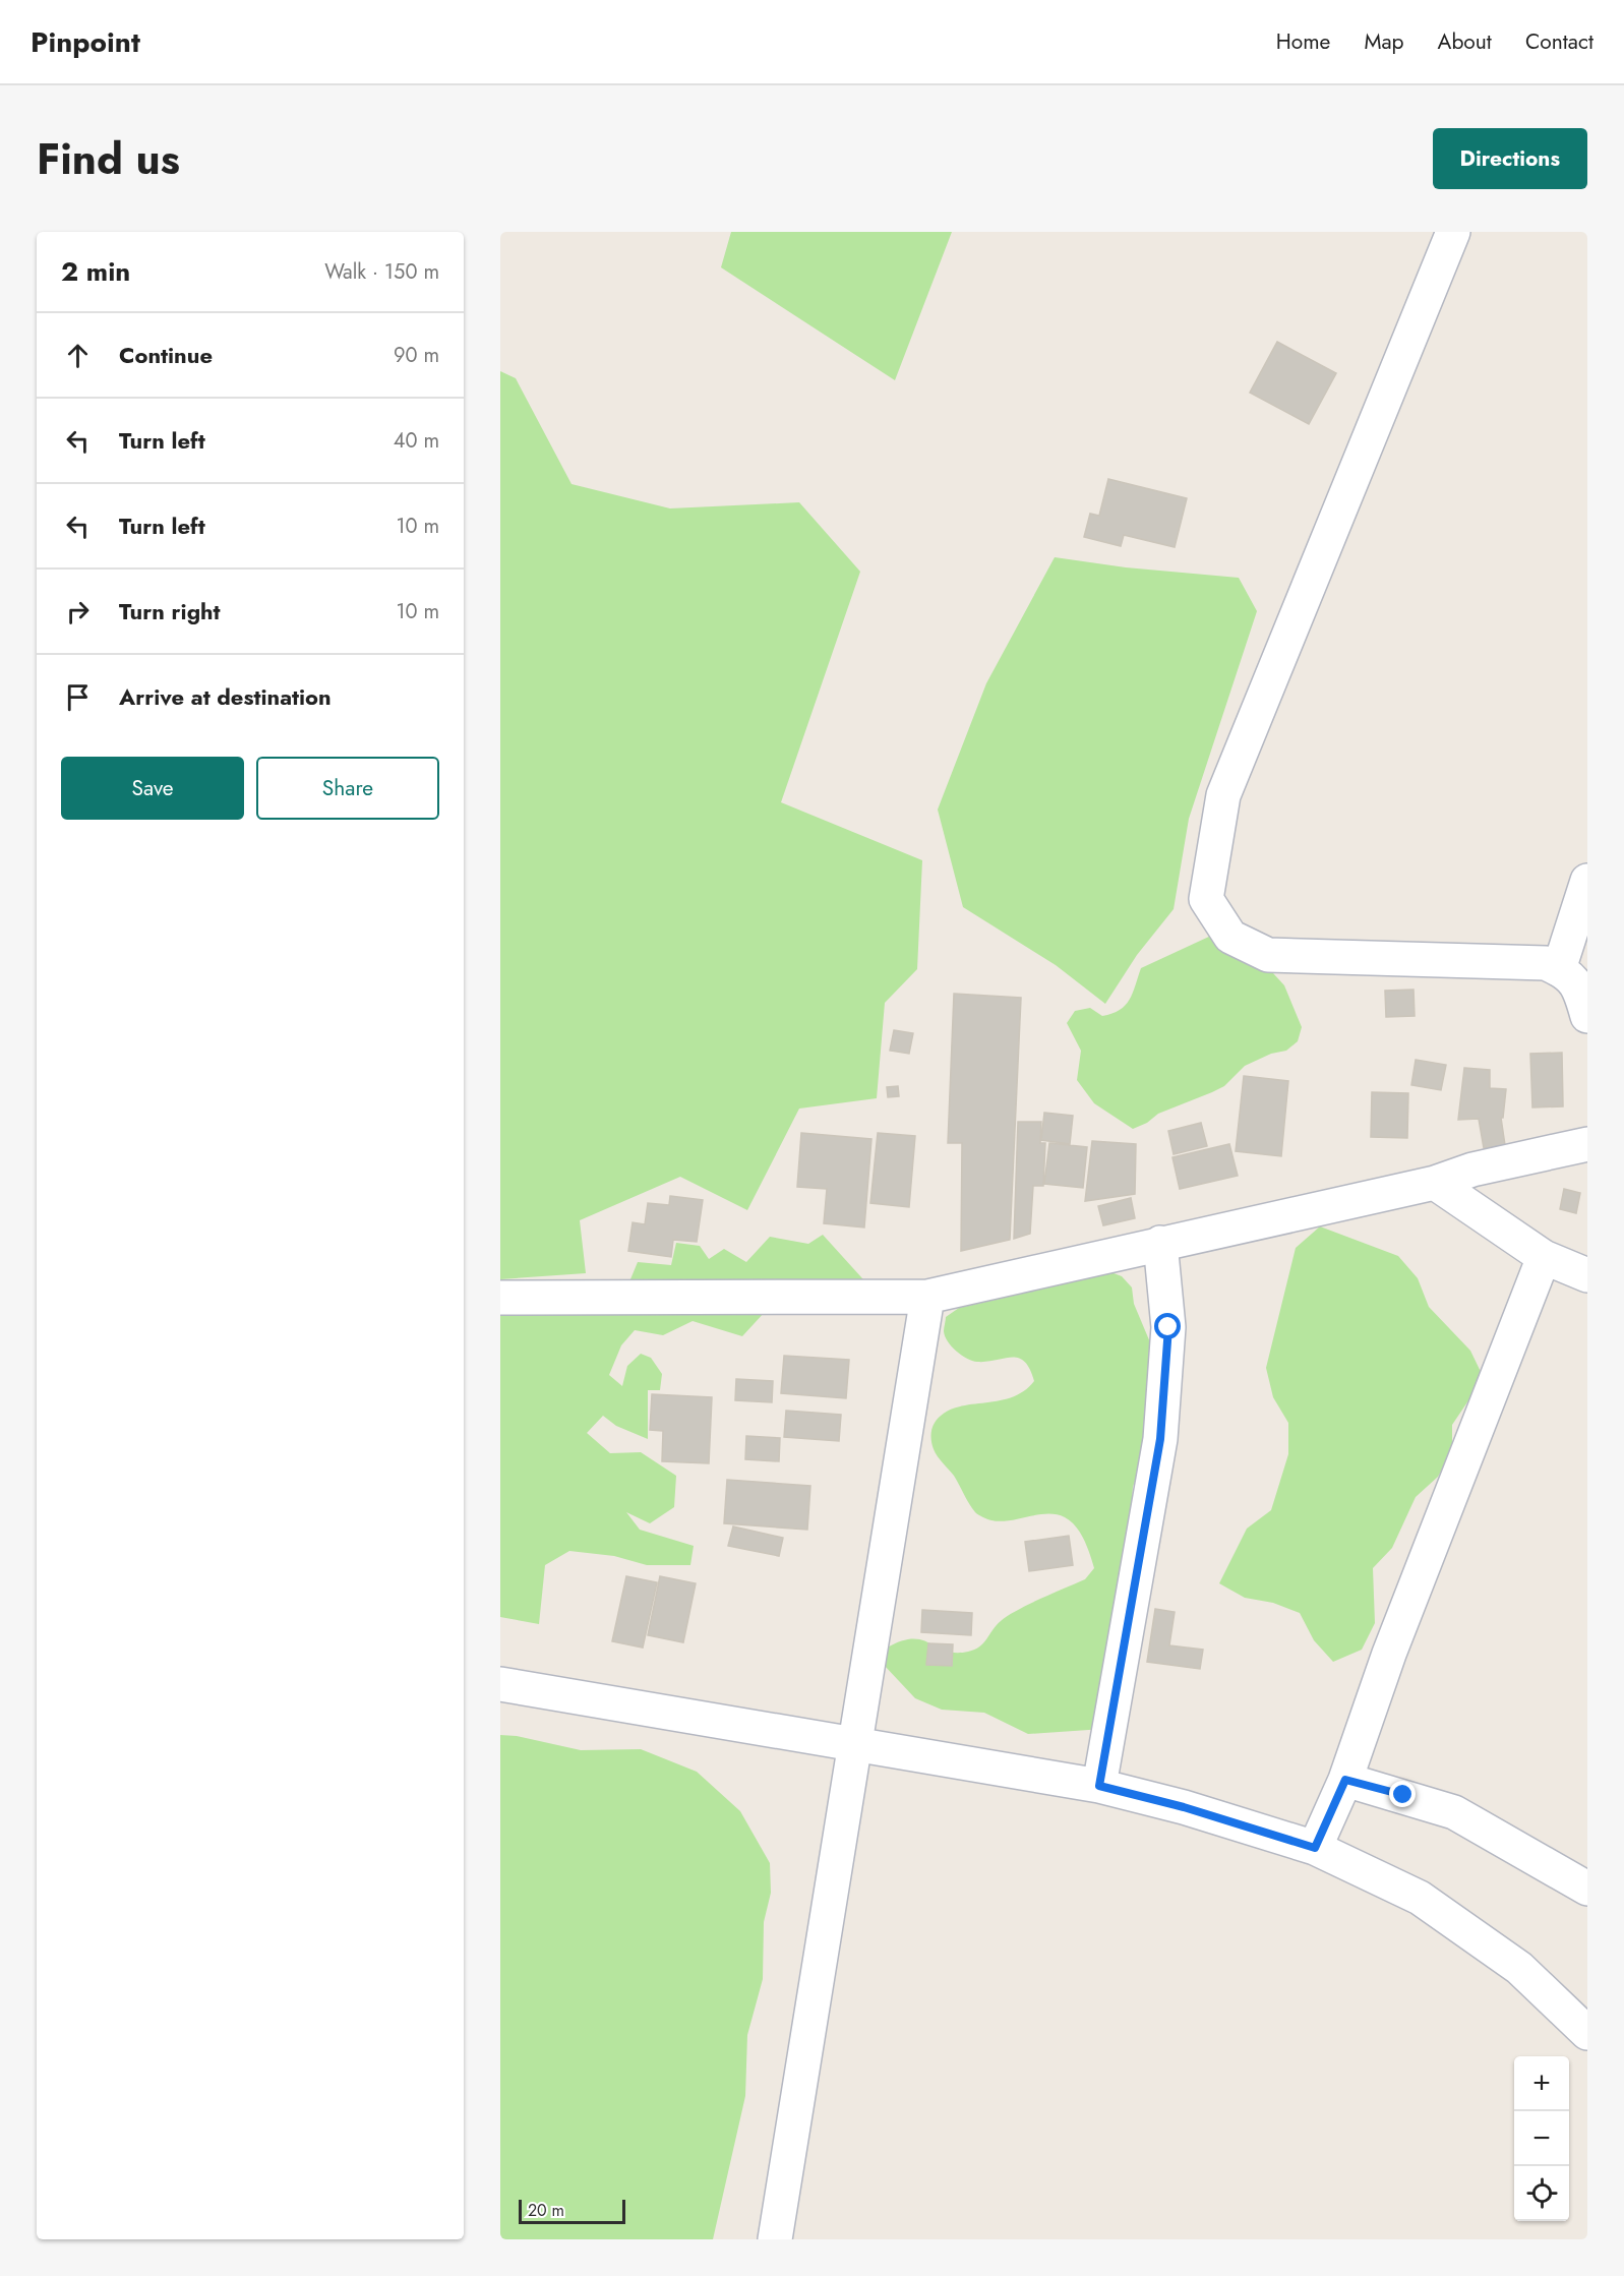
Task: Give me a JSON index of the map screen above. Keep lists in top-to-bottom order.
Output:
{
  "scale_bar": "20 m",
  "page": {
    "header": "Pinpoint",
    "nav": [
      "Home",
      "Map",
      "About",
      "Contact"
    ],
    "title": "Find us",
    "buttons": [
      "Directions",
      ["Save", "Share"]
    ],
    "heading": ["2 min", "Walk · 150 m"],
    "list": [
      ["Continue", "90 m"],
      ["Turn left", "40 m"],
      ["Turn left", "10 m"],
      ["Turn right", "10 m"],
      "Arrive at destination"
    ],
    "map_buttons": ["+", "−"],
    "scale": "20 m"
  }
}
